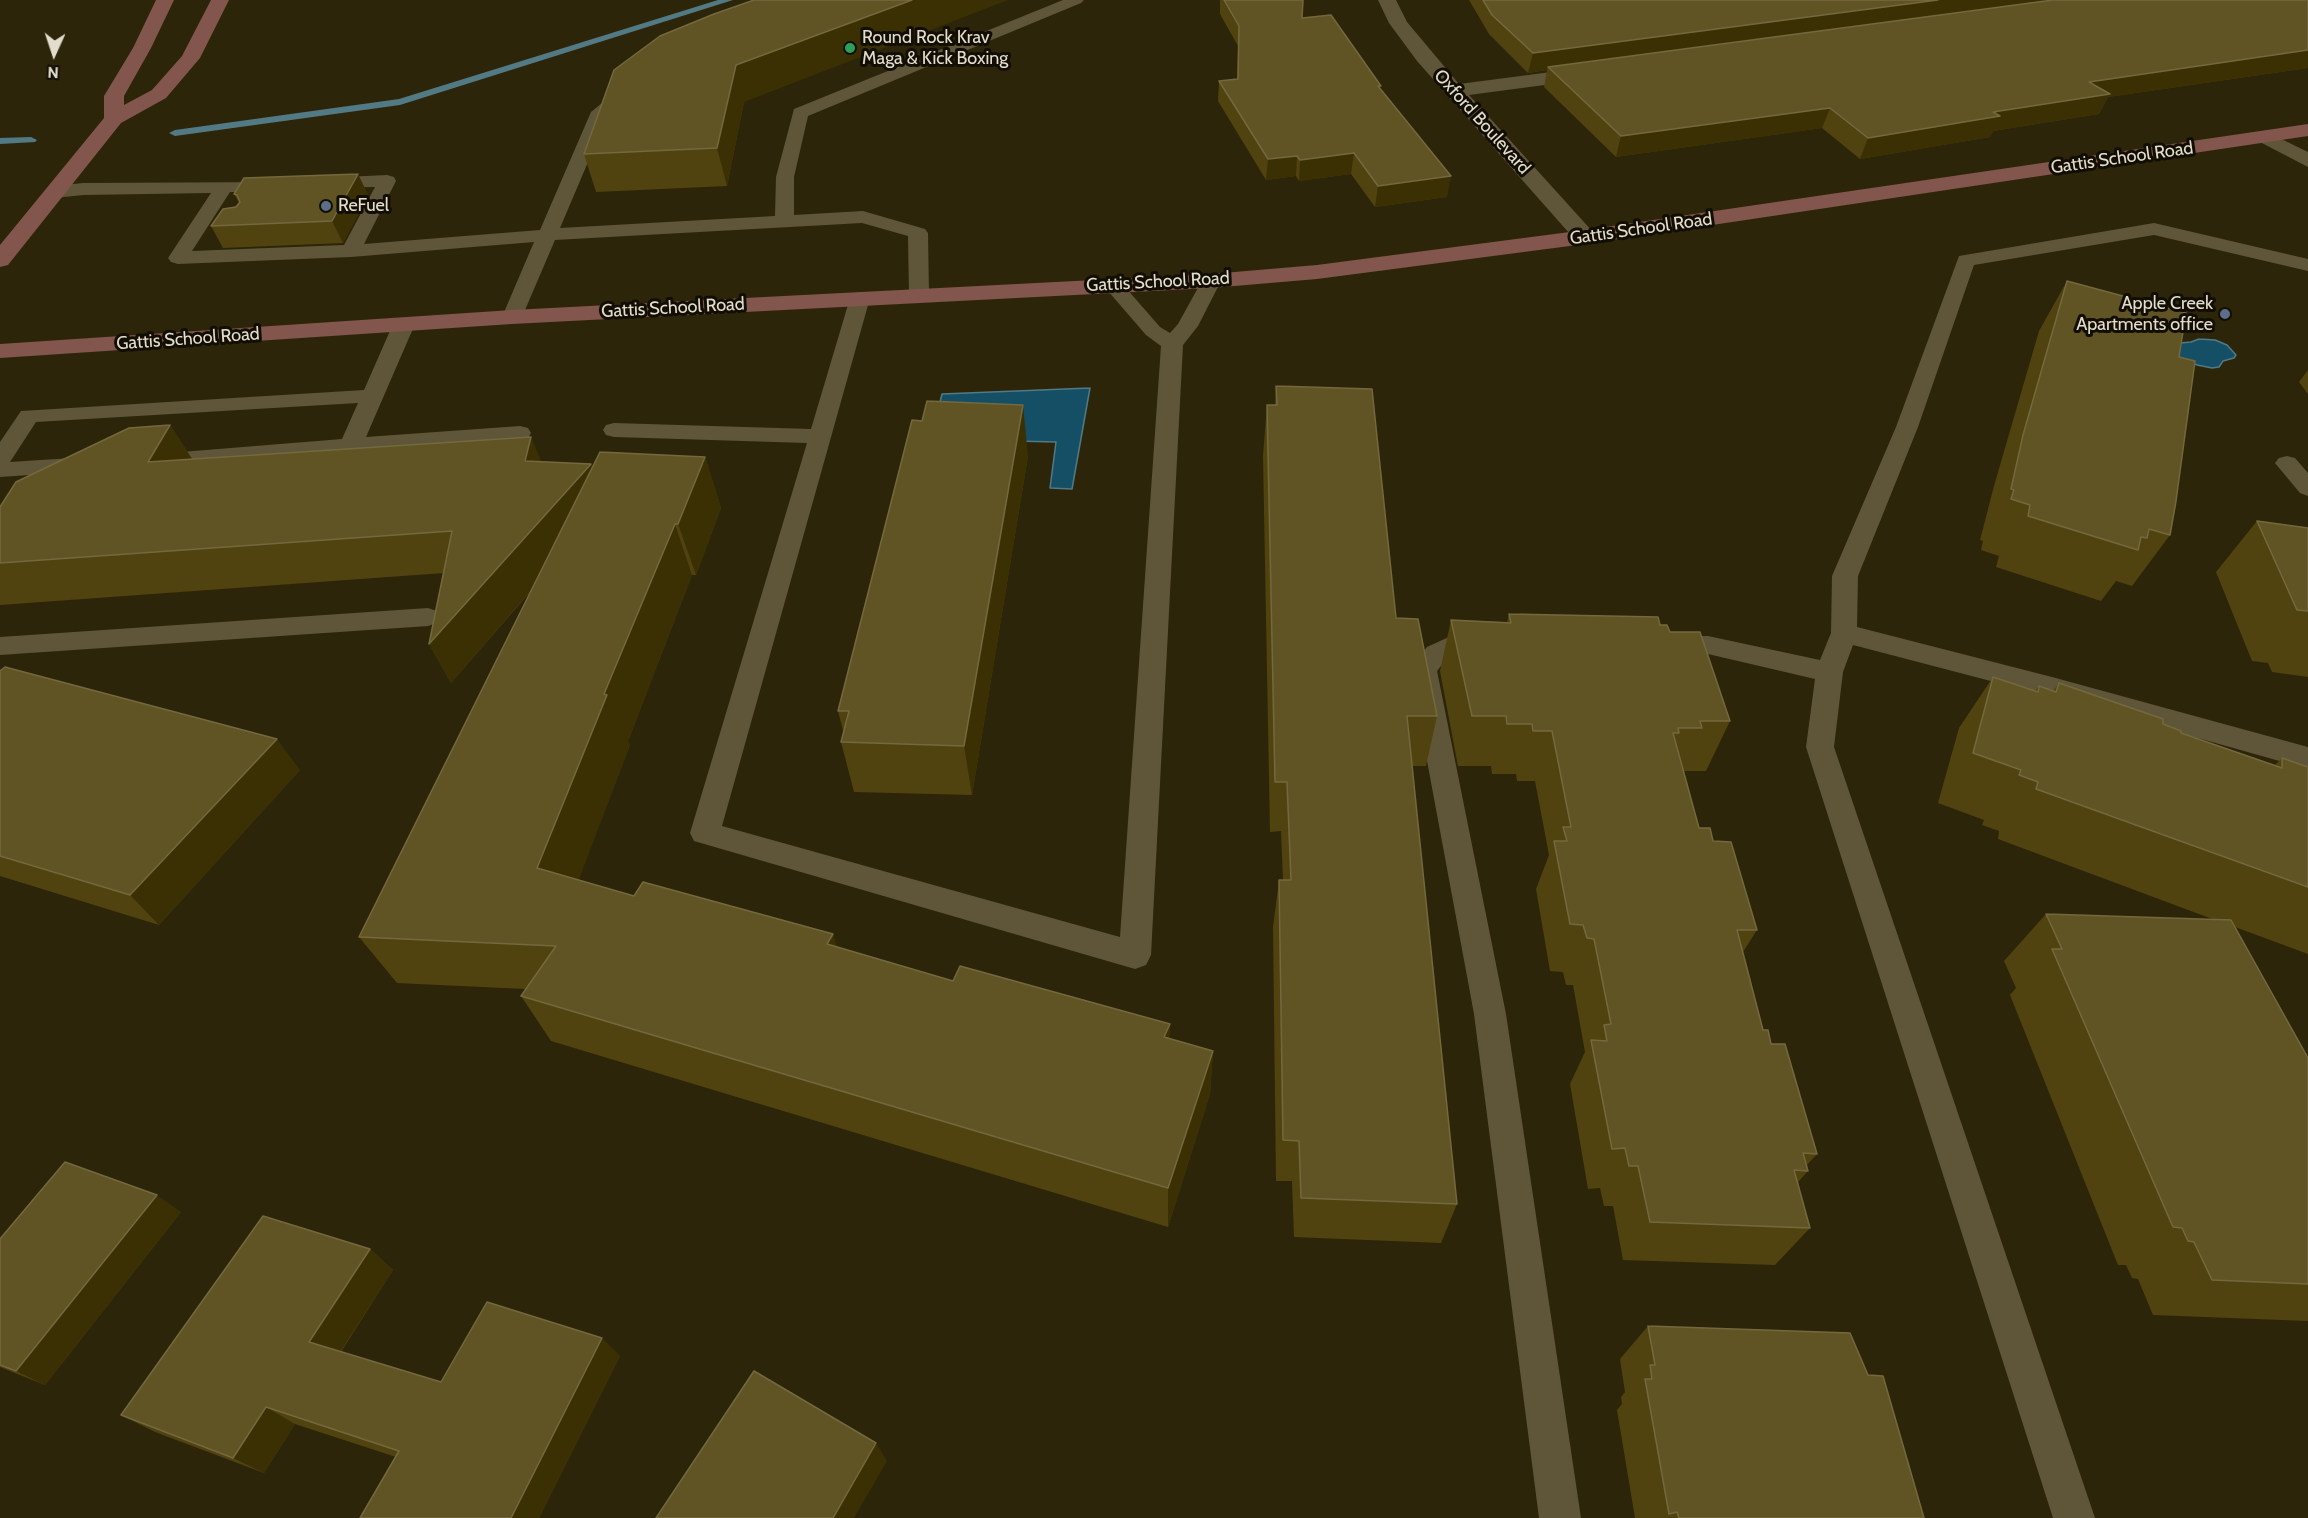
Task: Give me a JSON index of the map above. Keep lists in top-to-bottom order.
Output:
{
  "streets": {
    "main road": ["Gattis School Road"],
    "street": ["Oxford Boulevard"]
  },
  "crossings": [
    ["Oxford Boulevard", "Gattis School Road"]
  ],
  "places": ["Round Rock Krav Maga & Kick Boxing", "ReFuel", "Apple Creek Apartments office"],
  "north": "bottom"
}
